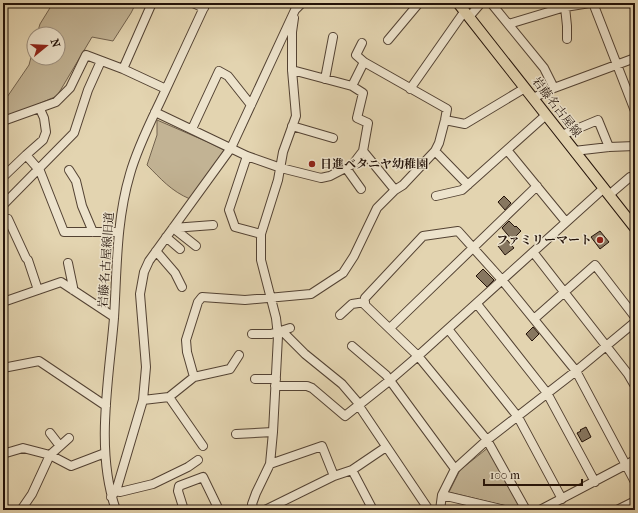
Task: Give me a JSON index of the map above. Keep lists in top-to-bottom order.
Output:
{
  "streets": {
    "main road": ["岩藤名古屋線"],
    "street": ["岩藤名古屋線旧道"]
  },
  "places": ["日進ベタニヤ幼稚園", "ファミリーマート"],
  "scale_bar": "100 m",
  "north": "right"
}
